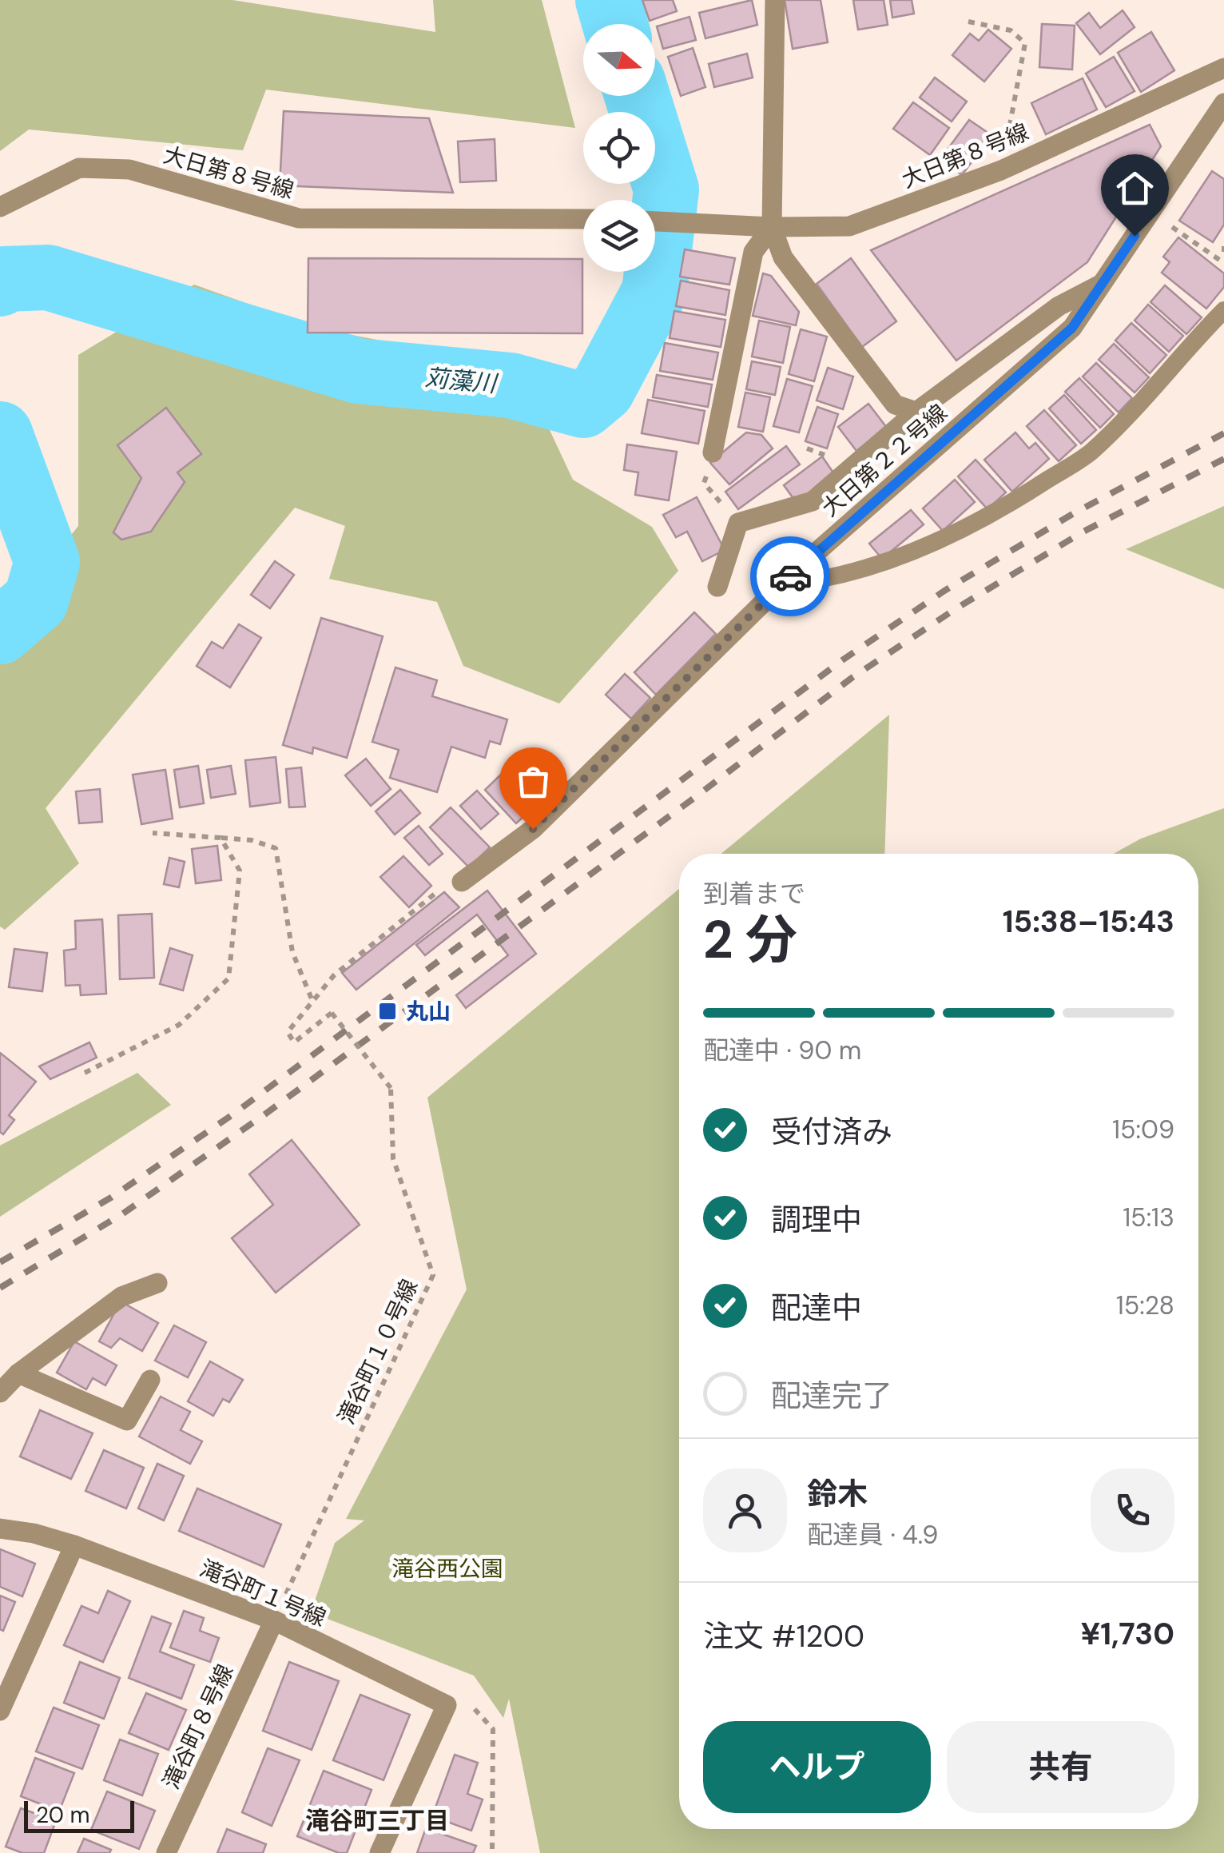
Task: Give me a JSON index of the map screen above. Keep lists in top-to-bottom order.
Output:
{
  "streets": {
    "street": [
      "大日第８号線",
      "大日第２２号線",
      "滝谷町１号線",
      "滝谷町８号線"
    ],
    "path": ["滝谷町１０号線"]
  },
  "crossings": [
    ["滝谷町１０号線", "滝谷町１号線"],
    ["滝谷町１０号線", "滝谷町８号線"],
    ["滝谷町１号線", "滝谷町８号線"]
  ],
  "districts": ["滝谷町三丁目"],
  "water": ["苅藻川"],
  "parks": ["滝谷西公園"],
  "places": {
    "transit": ["丸山"]
  },
  "scale_bar": "20 m",
  "north": "right",
  "page": {
    "heading": ["2 分", "到着まで", "15:38–15:43"],
    "panel": [
      "鈴木",
      "配達員 · 4.9",
      "注文 #1200",
      "¥1,730"
    ],
    "bar": "配達中 · 90 m",
    "list": [
      ["受付済み", "15:09"],
      ["調理中", "15:13"],
      ["配達中", "15:28"],
      "配達完了"
    ],
    "buttons": ["ヘルプ", "共有"],
    "scale": "20 m"
  }
}
